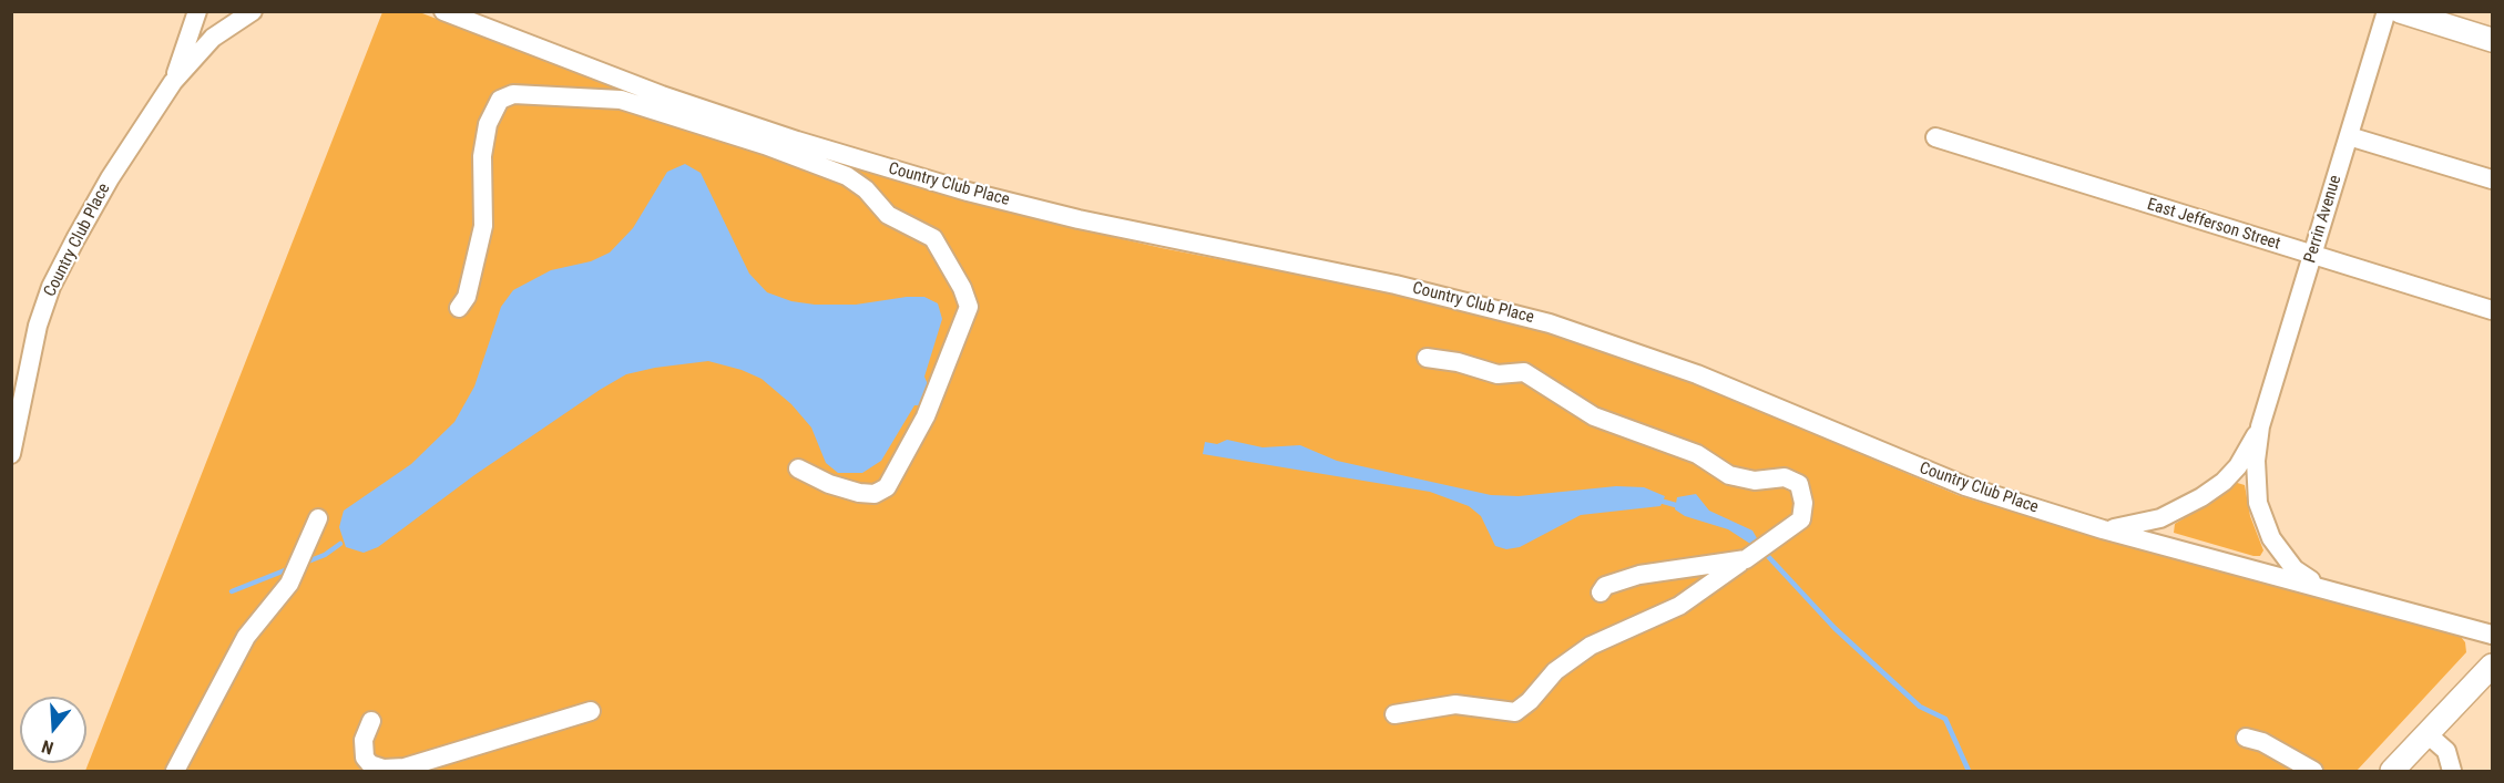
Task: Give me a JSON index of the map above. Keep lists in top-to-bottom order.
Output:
{
  "streets": {
    "street": ["Country Club Place", "Perrin Avenue", "East Jefferson Street"]
  },
  "crossings": [
    ["Country Club Place", "Perrin Avenue"],
    ["Perrin Avenue", "East Jefferson Street"]
  ],
  "north": "bottom"
}
